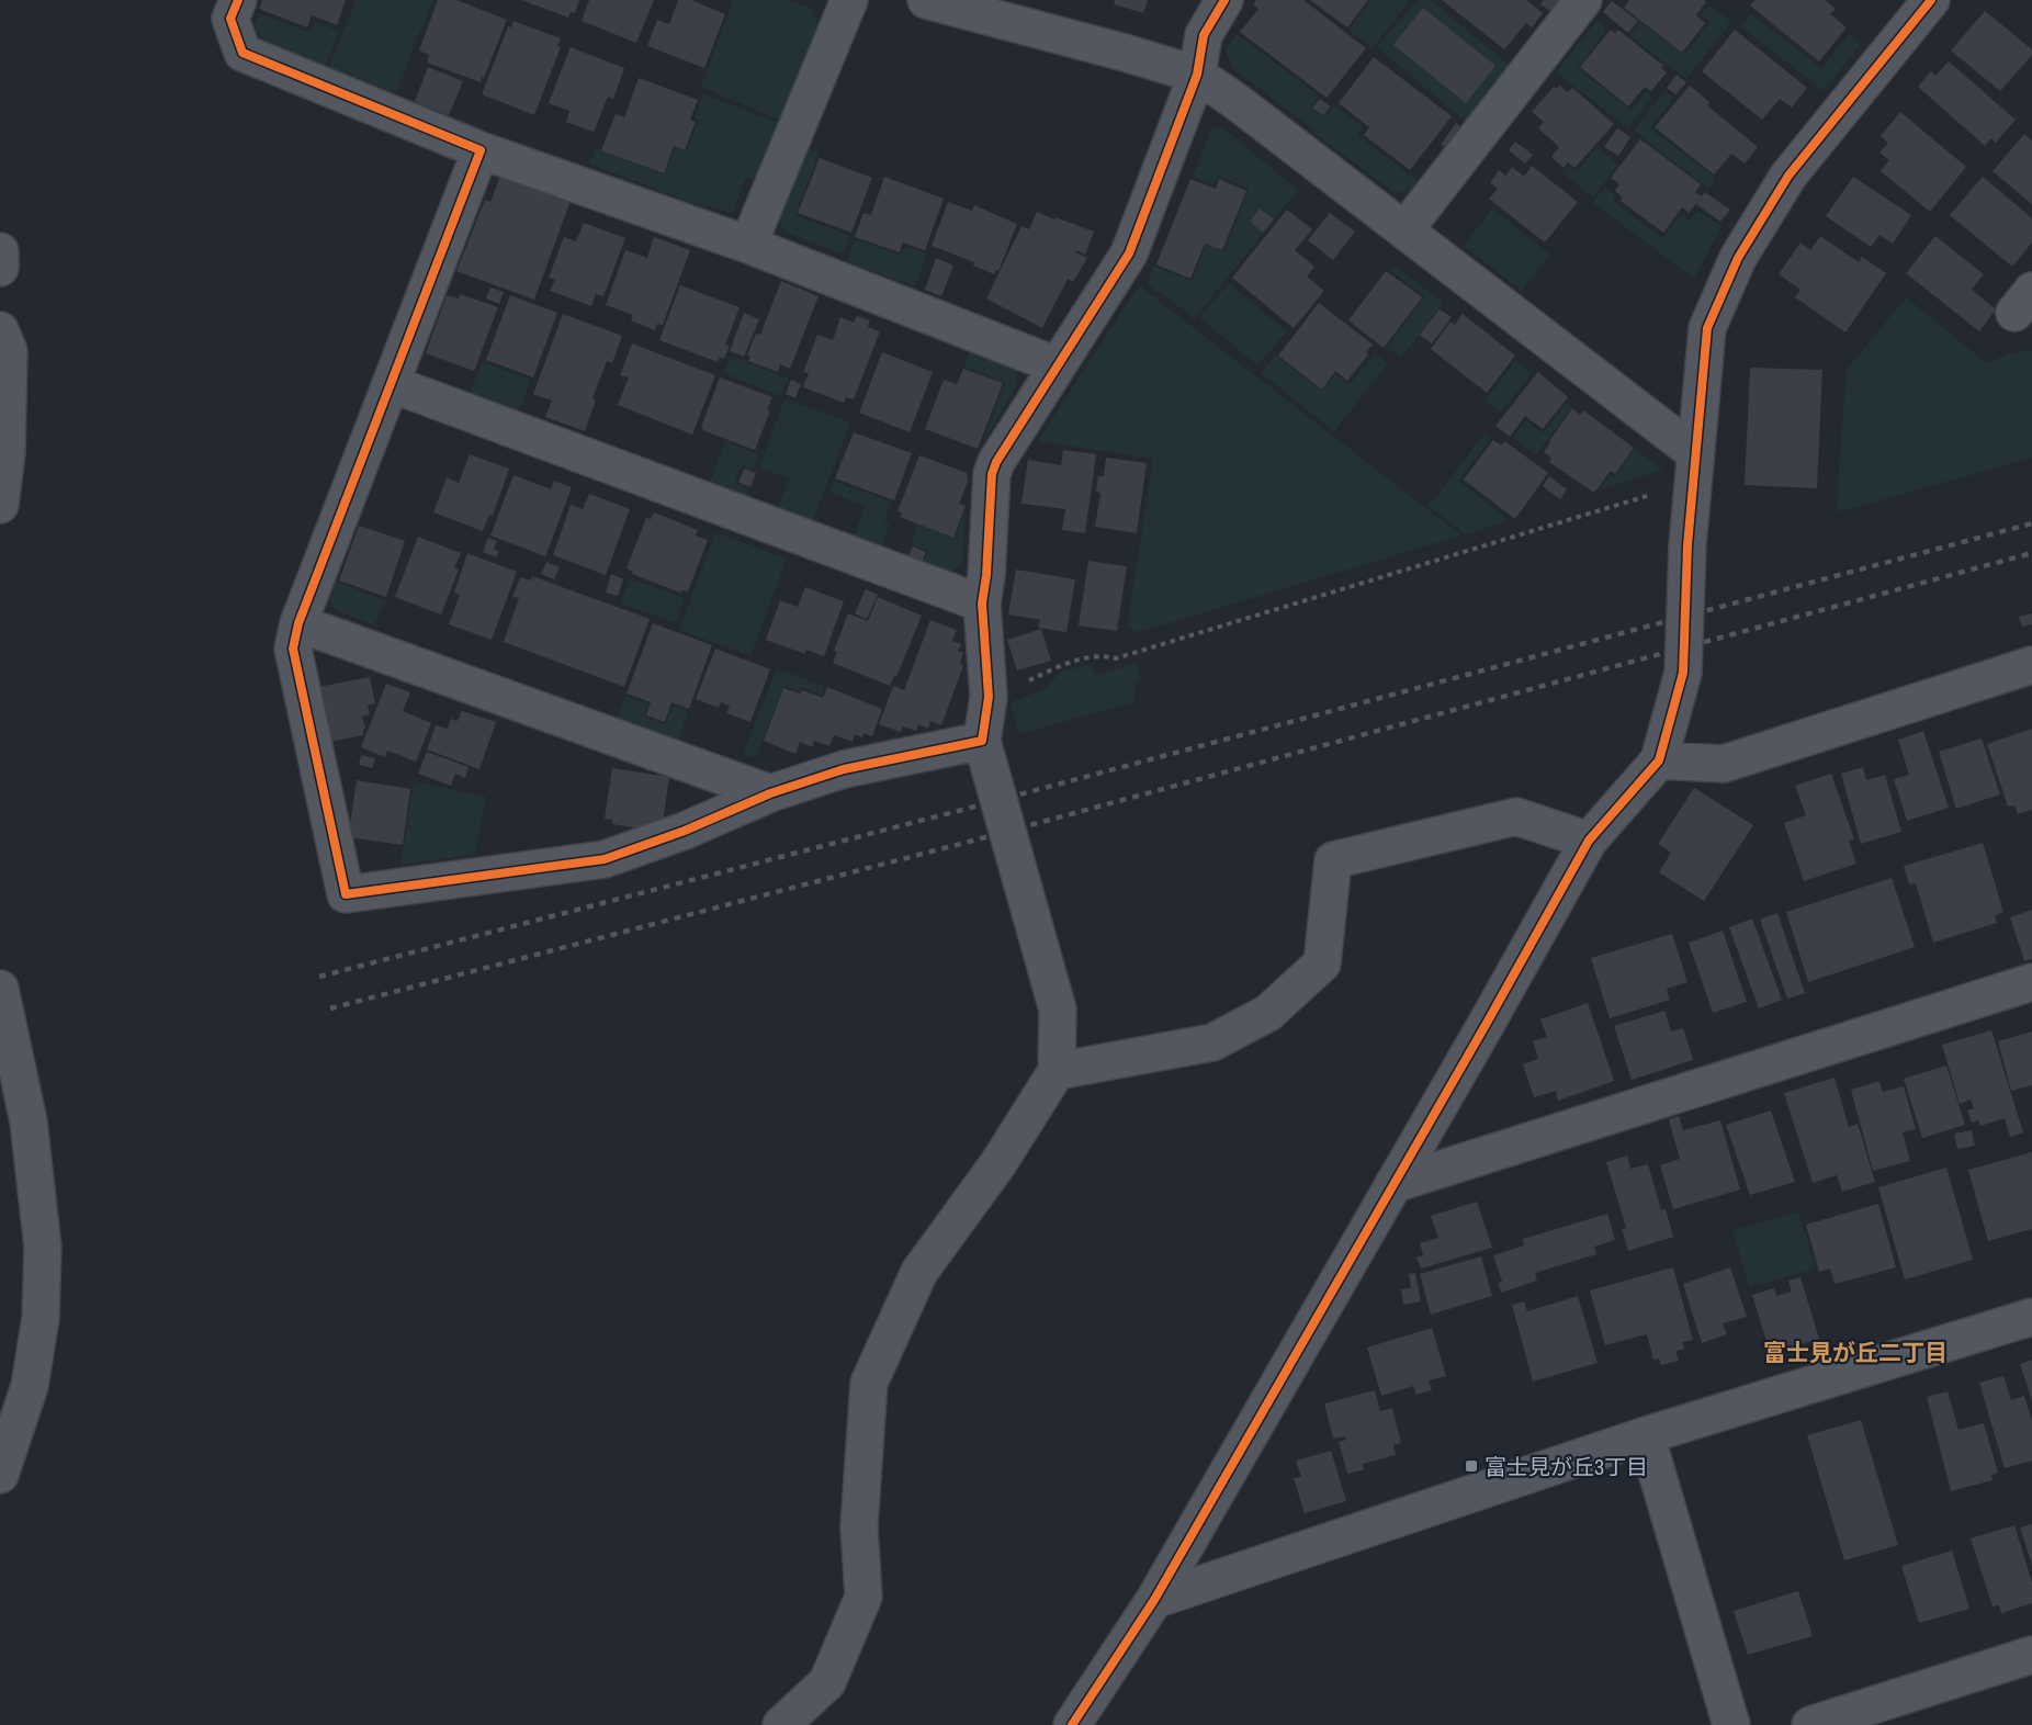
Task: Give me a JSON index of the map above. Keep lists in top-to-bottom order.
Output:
{
  "districts": ["富士見が丘二丁目"],
  "places": {
    "transit": ["富士見が丘3丁目"]
  }
}
